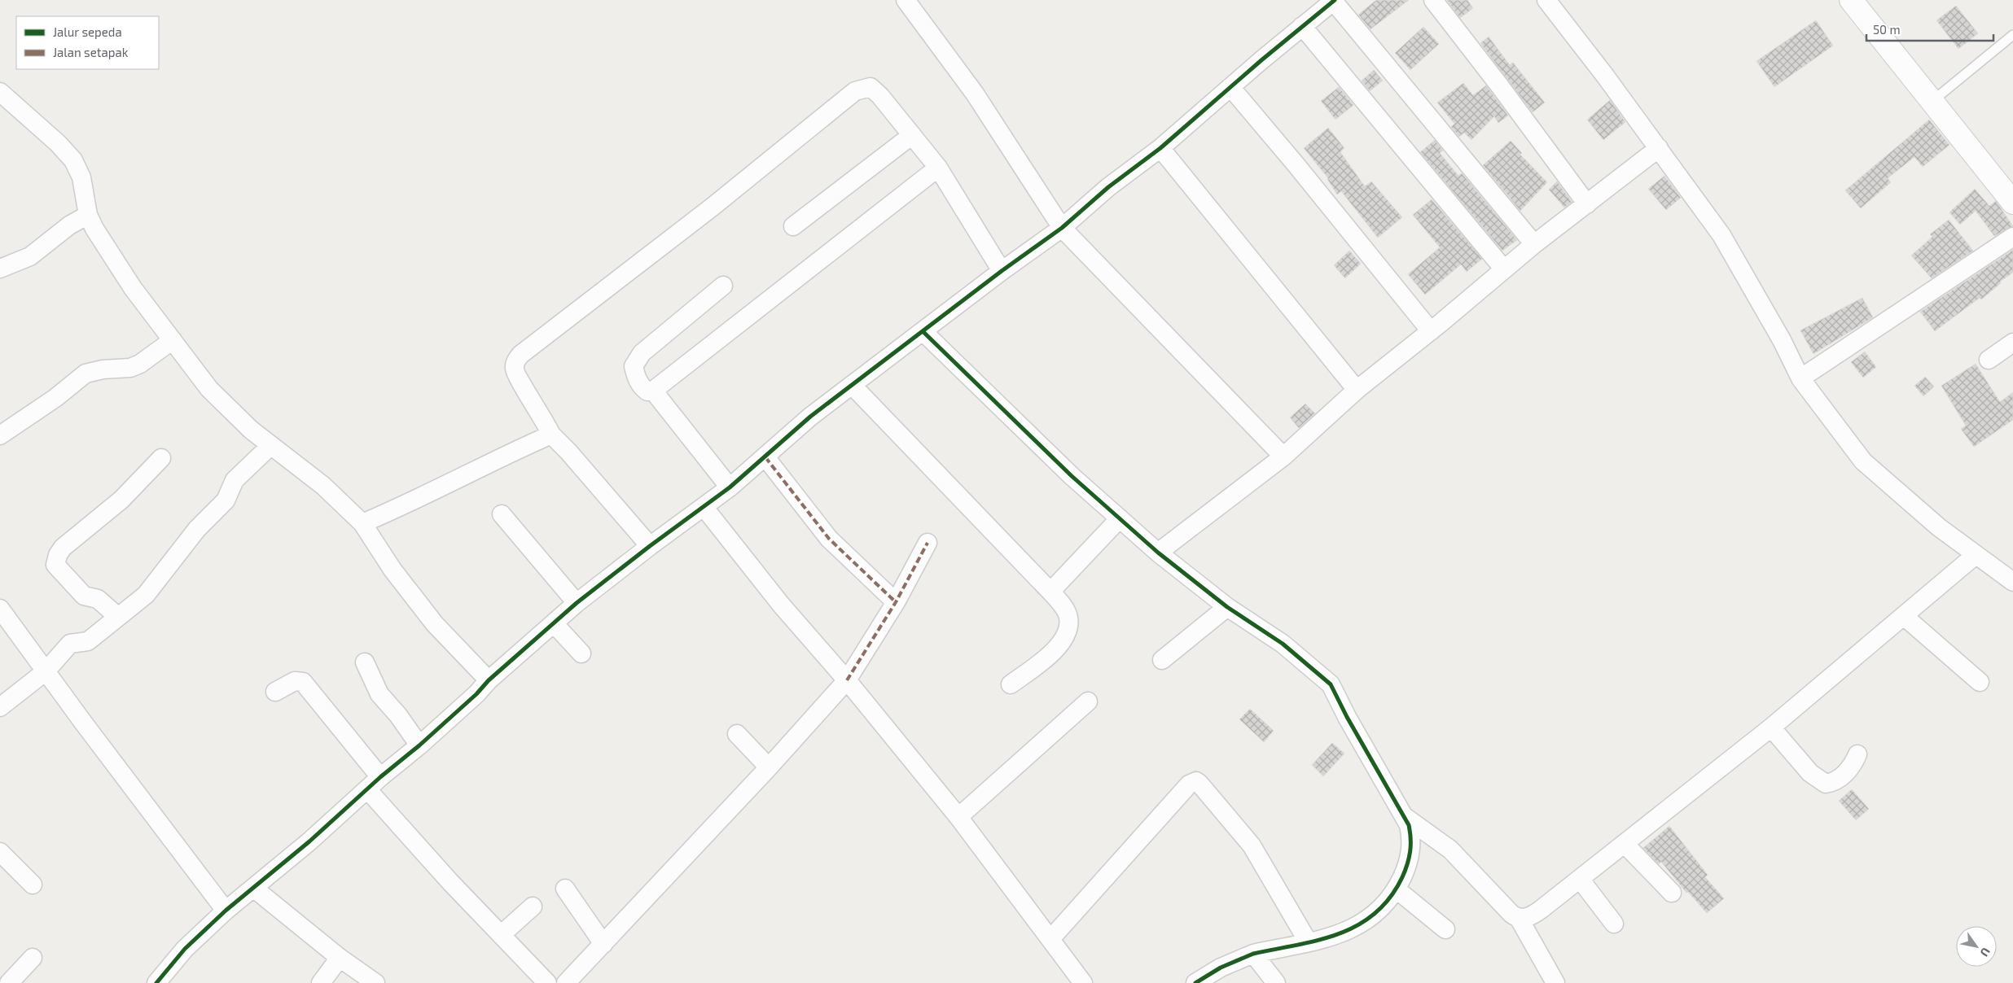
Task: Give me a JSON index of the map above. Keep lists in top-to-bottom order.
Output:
{
  "legend": ["Jalur sepeda", "Jalan setapak"],
  "scale_bar": "50 m",
  "north": "bottom right"
}
